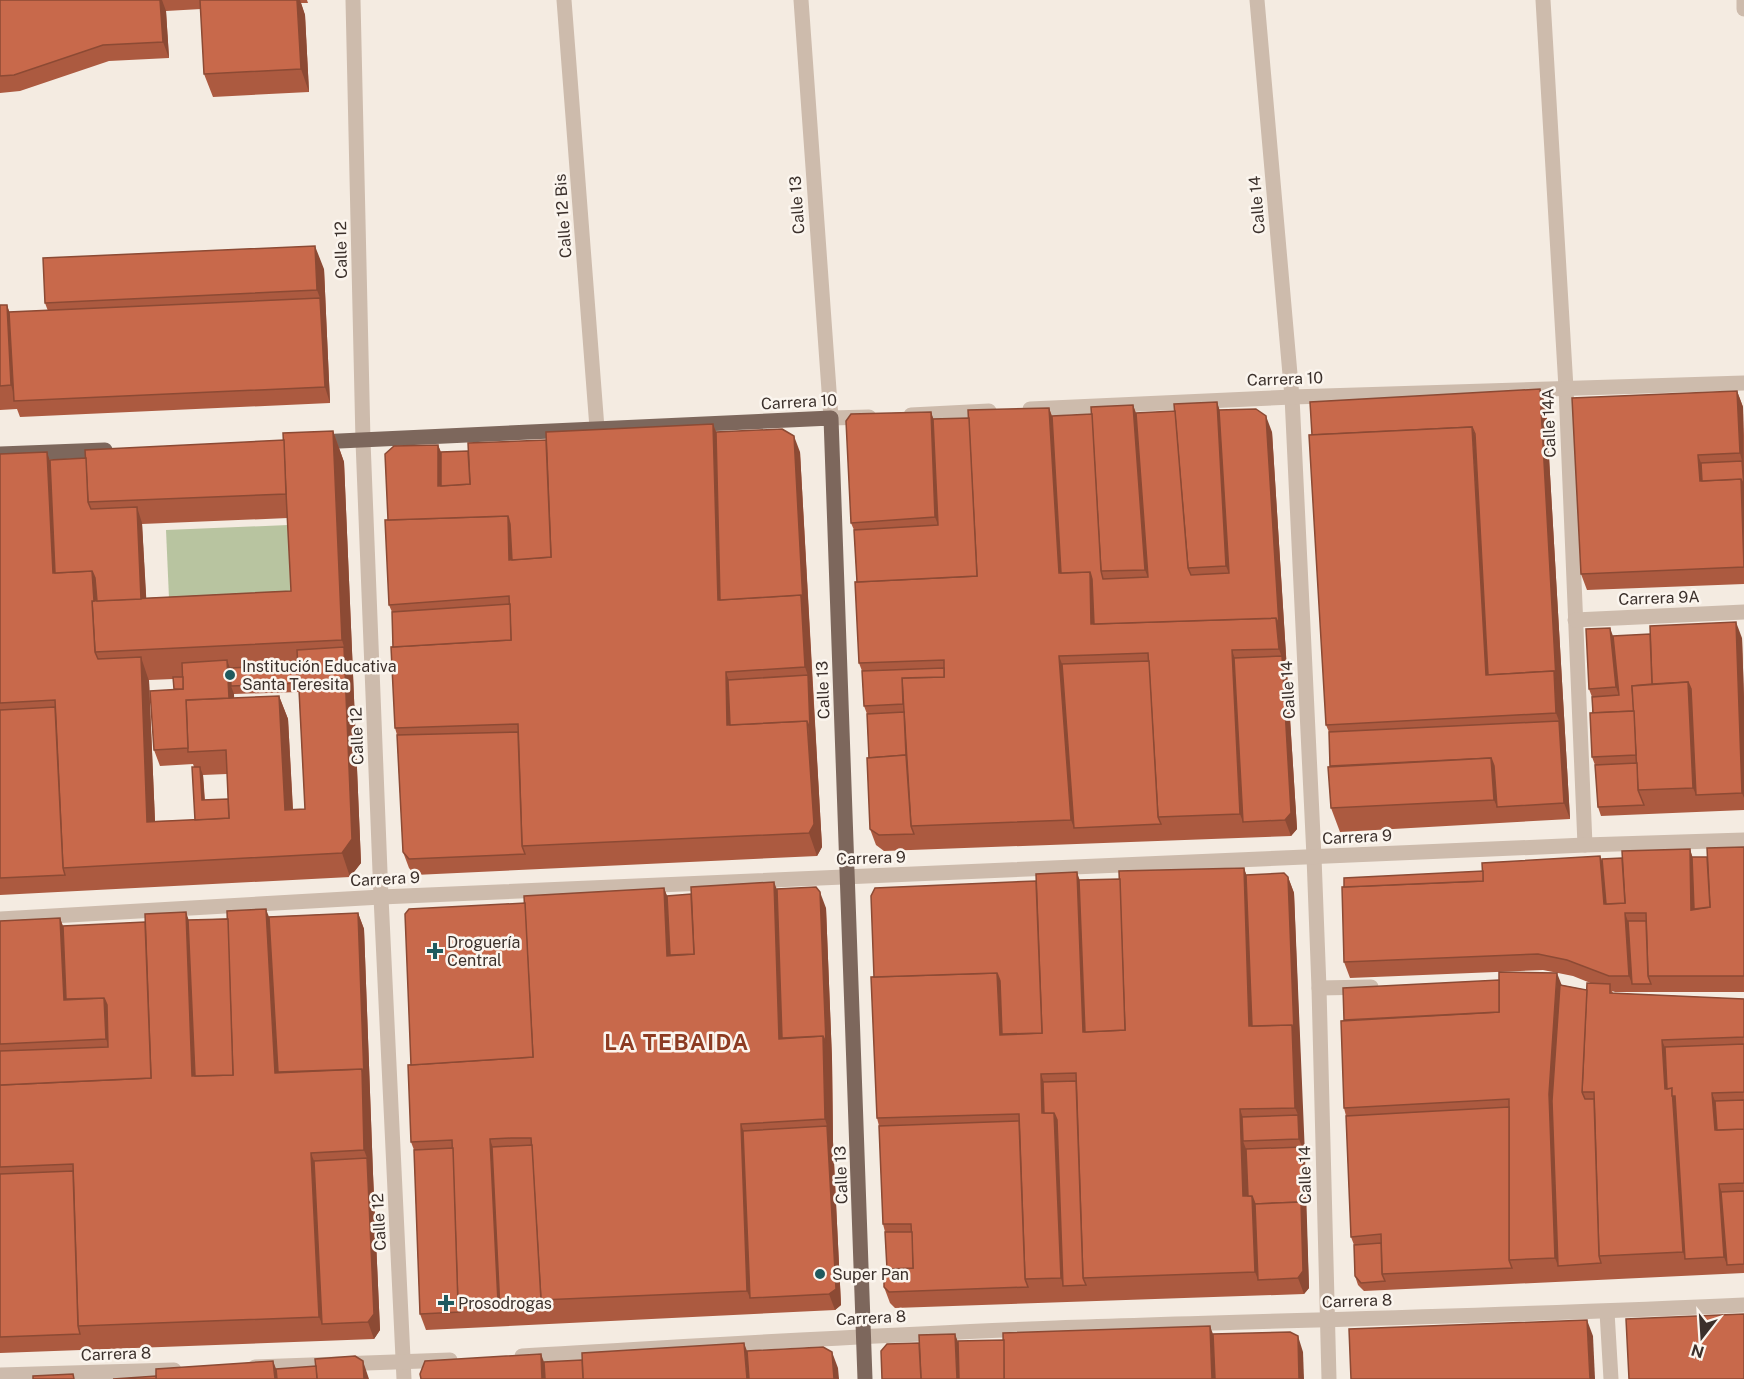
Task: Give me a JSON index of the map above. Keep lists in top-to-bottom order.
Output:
{
  "streets": {
    "main road": ["Calle 13", "Carrera 10"],
    "street": [
      "Calle 14",
      "Calle 12 Bis",
      "Calle 12",
      "Calle 14A",
      "Carrera 9A",
      "Carrera 9",
      "Carrera 8"
    ]
  },
  "crossings": [
    ["Calle 13", "Carrera 10"],
    ["Calle 13", "Carrera 9"],
    ["Calle 13", "Carrera 8"],
    ["Calle 14", "Carrera 10"],
    ["Calle 14", "Carrera 9"],
    ["Calle 14", "Carrera 8"],
    ["Calle 12 Bis", "Carrera 10"],
    ["Calle 12", "Carrera 10"],
    ["Calle 12", "Carrera 9"],
    ["Carrera 10", "Calle 14A"],
    ["Calle 14A", "Carrera 9A"],
    ["Calle 14A", "Carrera 9"]
  ],
  "districts": ["LA TEBAIDA"],
  "places": {
    "other": ["Institución Educativa Santa Teresita", "Super Pan"],
    "health": ["Droguería Central", "Prosodrogas"]
  },
  "north": "bottom"
}
